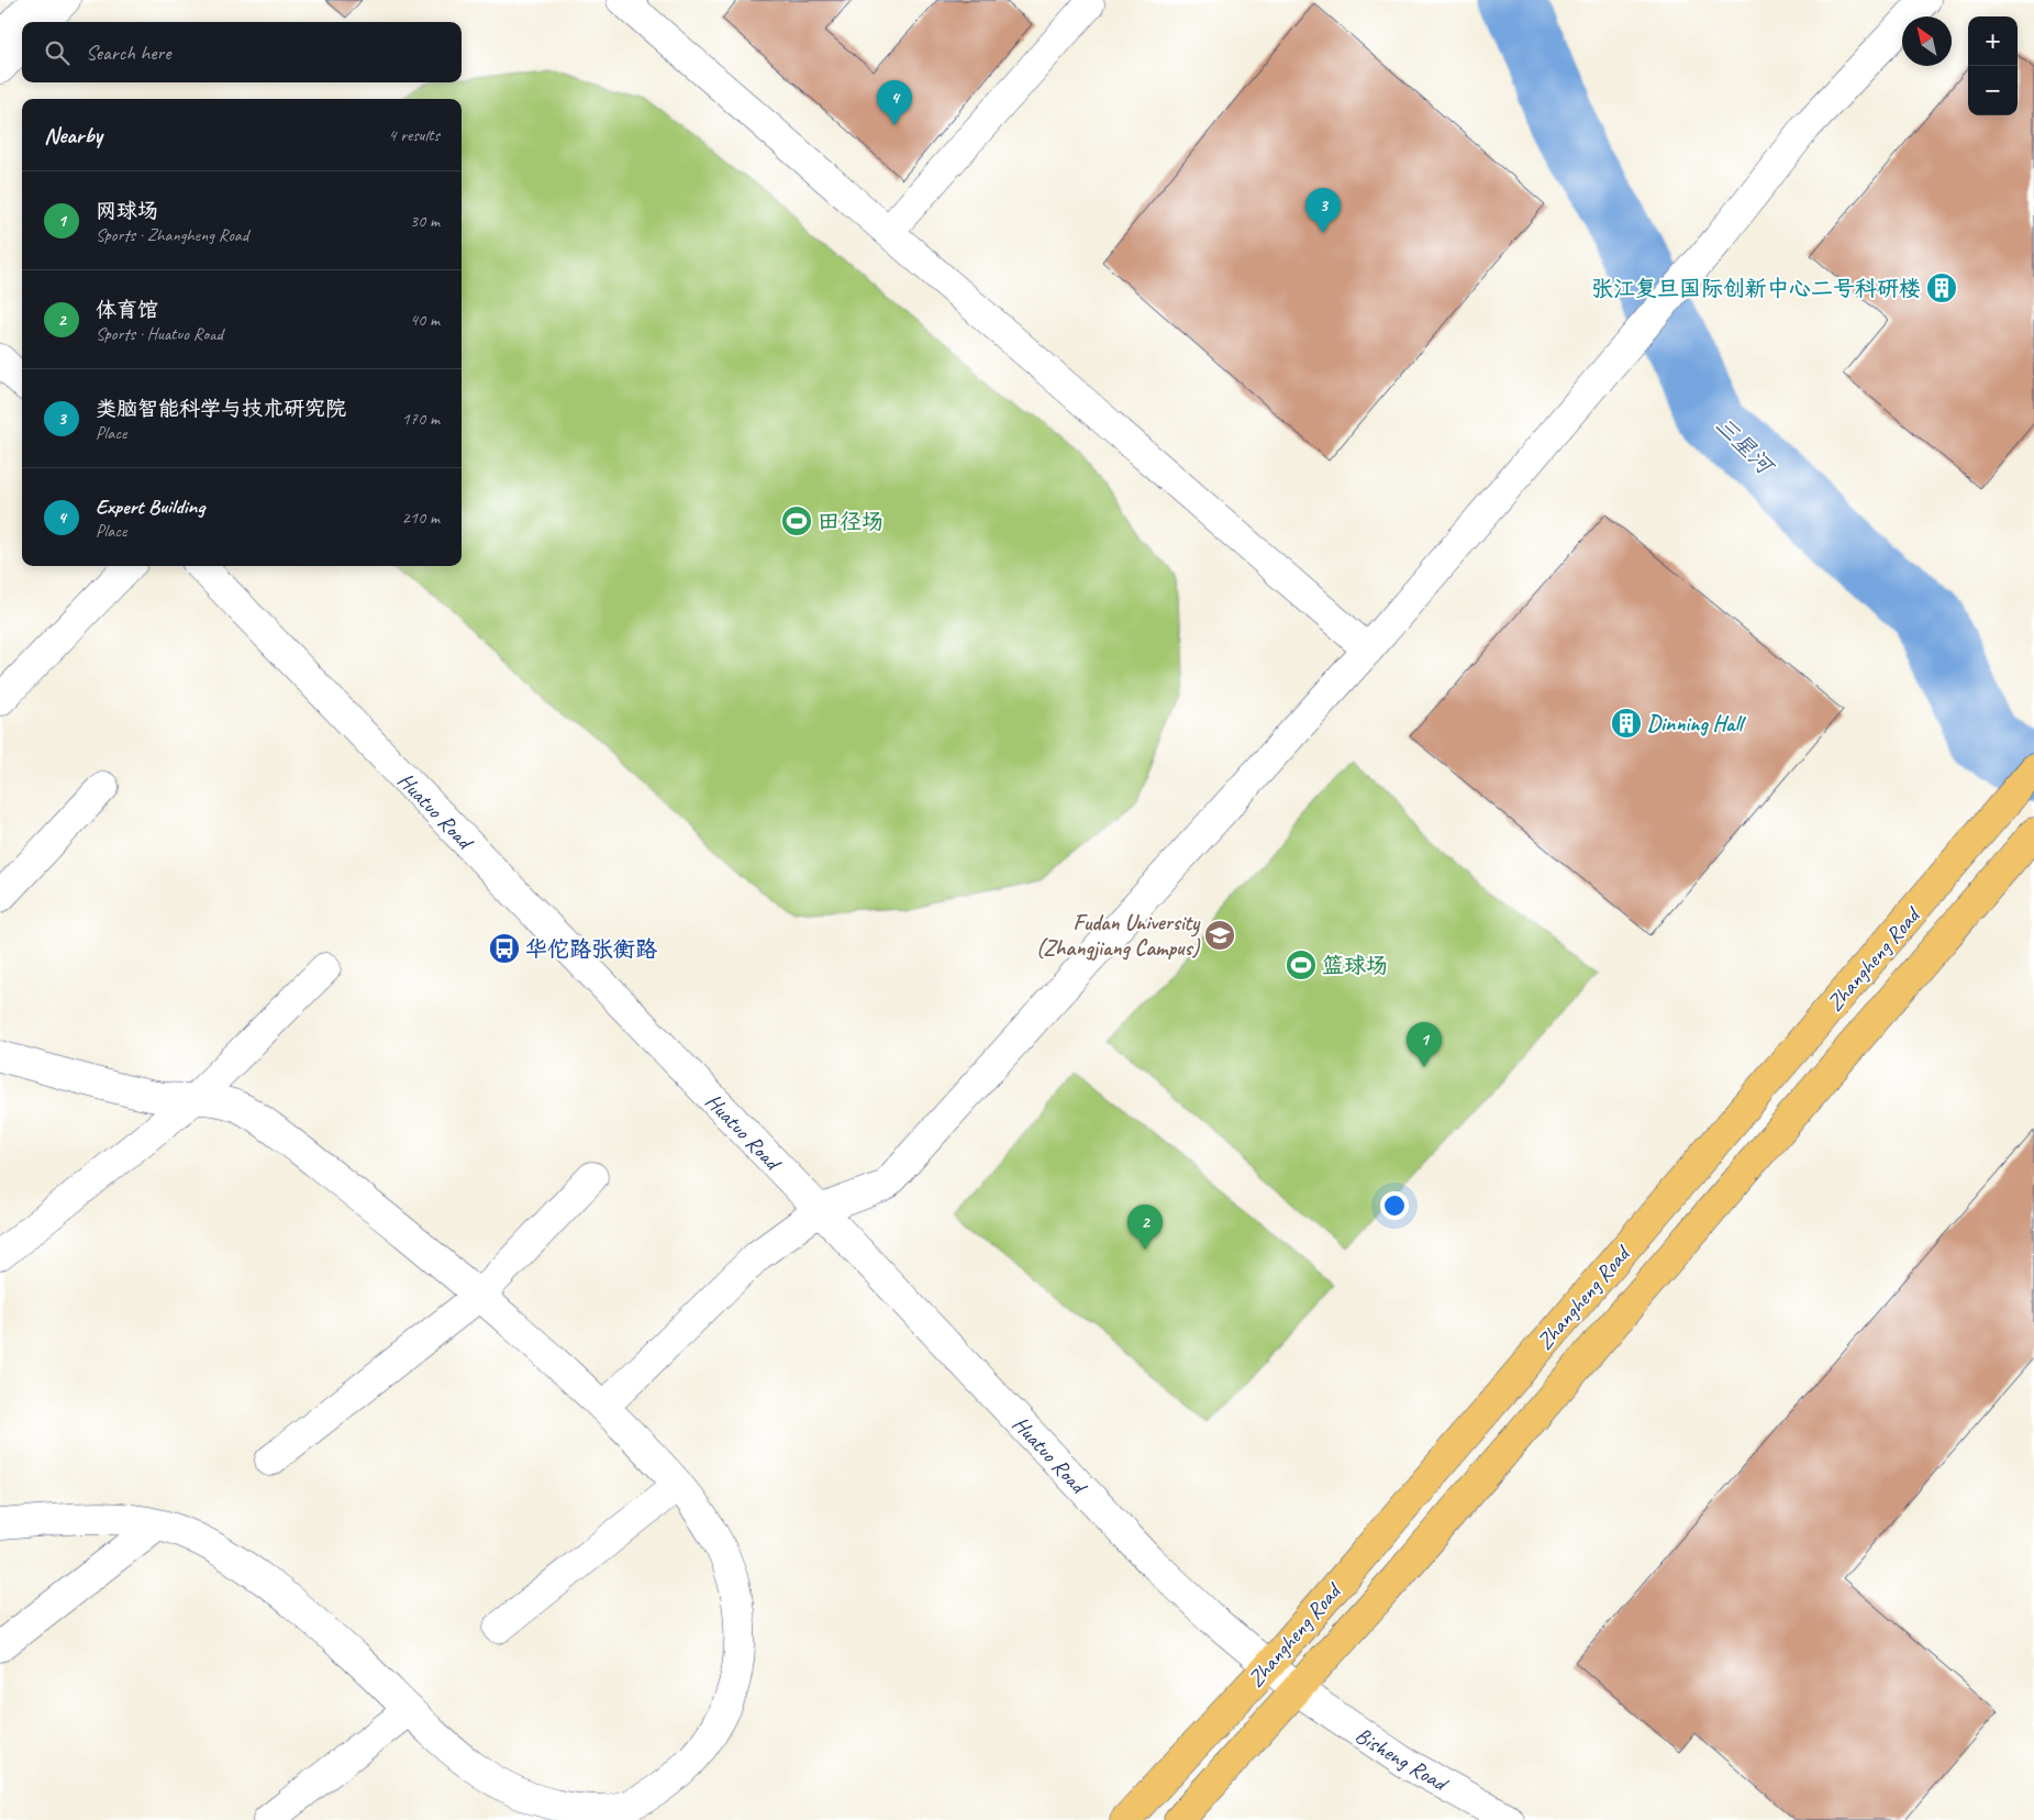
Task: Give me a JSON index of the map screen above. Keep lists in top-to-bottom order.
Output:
{
  "streets": {
    "main road": ["Zhangheng Road"],
    "street": ["Huatuo Road", "Bisheng Road"]
  },
  "crossings": [
    ["Huatuo Road", "Zhangheng Road"],
    ["Huatuo Road", "Bisheng Road"],
    ["Zhangheng Road", "Bisheng Road"]
  ],
  "water": ["三星河"],
  "places": {
    "building": ["张江复旦国际创新中心二号科研楼", "Dinning Hall"],
    "sports": ["田径场", "篮球场"],
    "school or university": ["Fudan University (Zhangjiang Campus)"],
    "bus stop": ["华佗路张衡路"]
  },
  "north": "top left",
  "page": {
    "map_buttons": ["+", "−"],
    "search": "Search here",
    "pins": [
      "4",
      "3",
      "1",
      "2"
    ],
    "heading": ["Nearby", "4 results"],
    "list": [
      {
        "mark": "1",
        "name": "网球场",
        "note": "Sports · Zhangheng Road",
        "value": "30 m"
      },
      {
        "mark": "2",
        "name": "体育馆",
        "note": "Sports · Huatuo Road",
        "value": "40 m"
      },
      {
        "mark": "3",
        "name": "类脑智能科学与技术研究院",
        "note": "Place",
        "value": "170 m"
      },
      {
        "mark": "4",
        "name": "Expert Building",
        "note": "Place",
        "value": "210 m"
      }
    ]
  }
}
